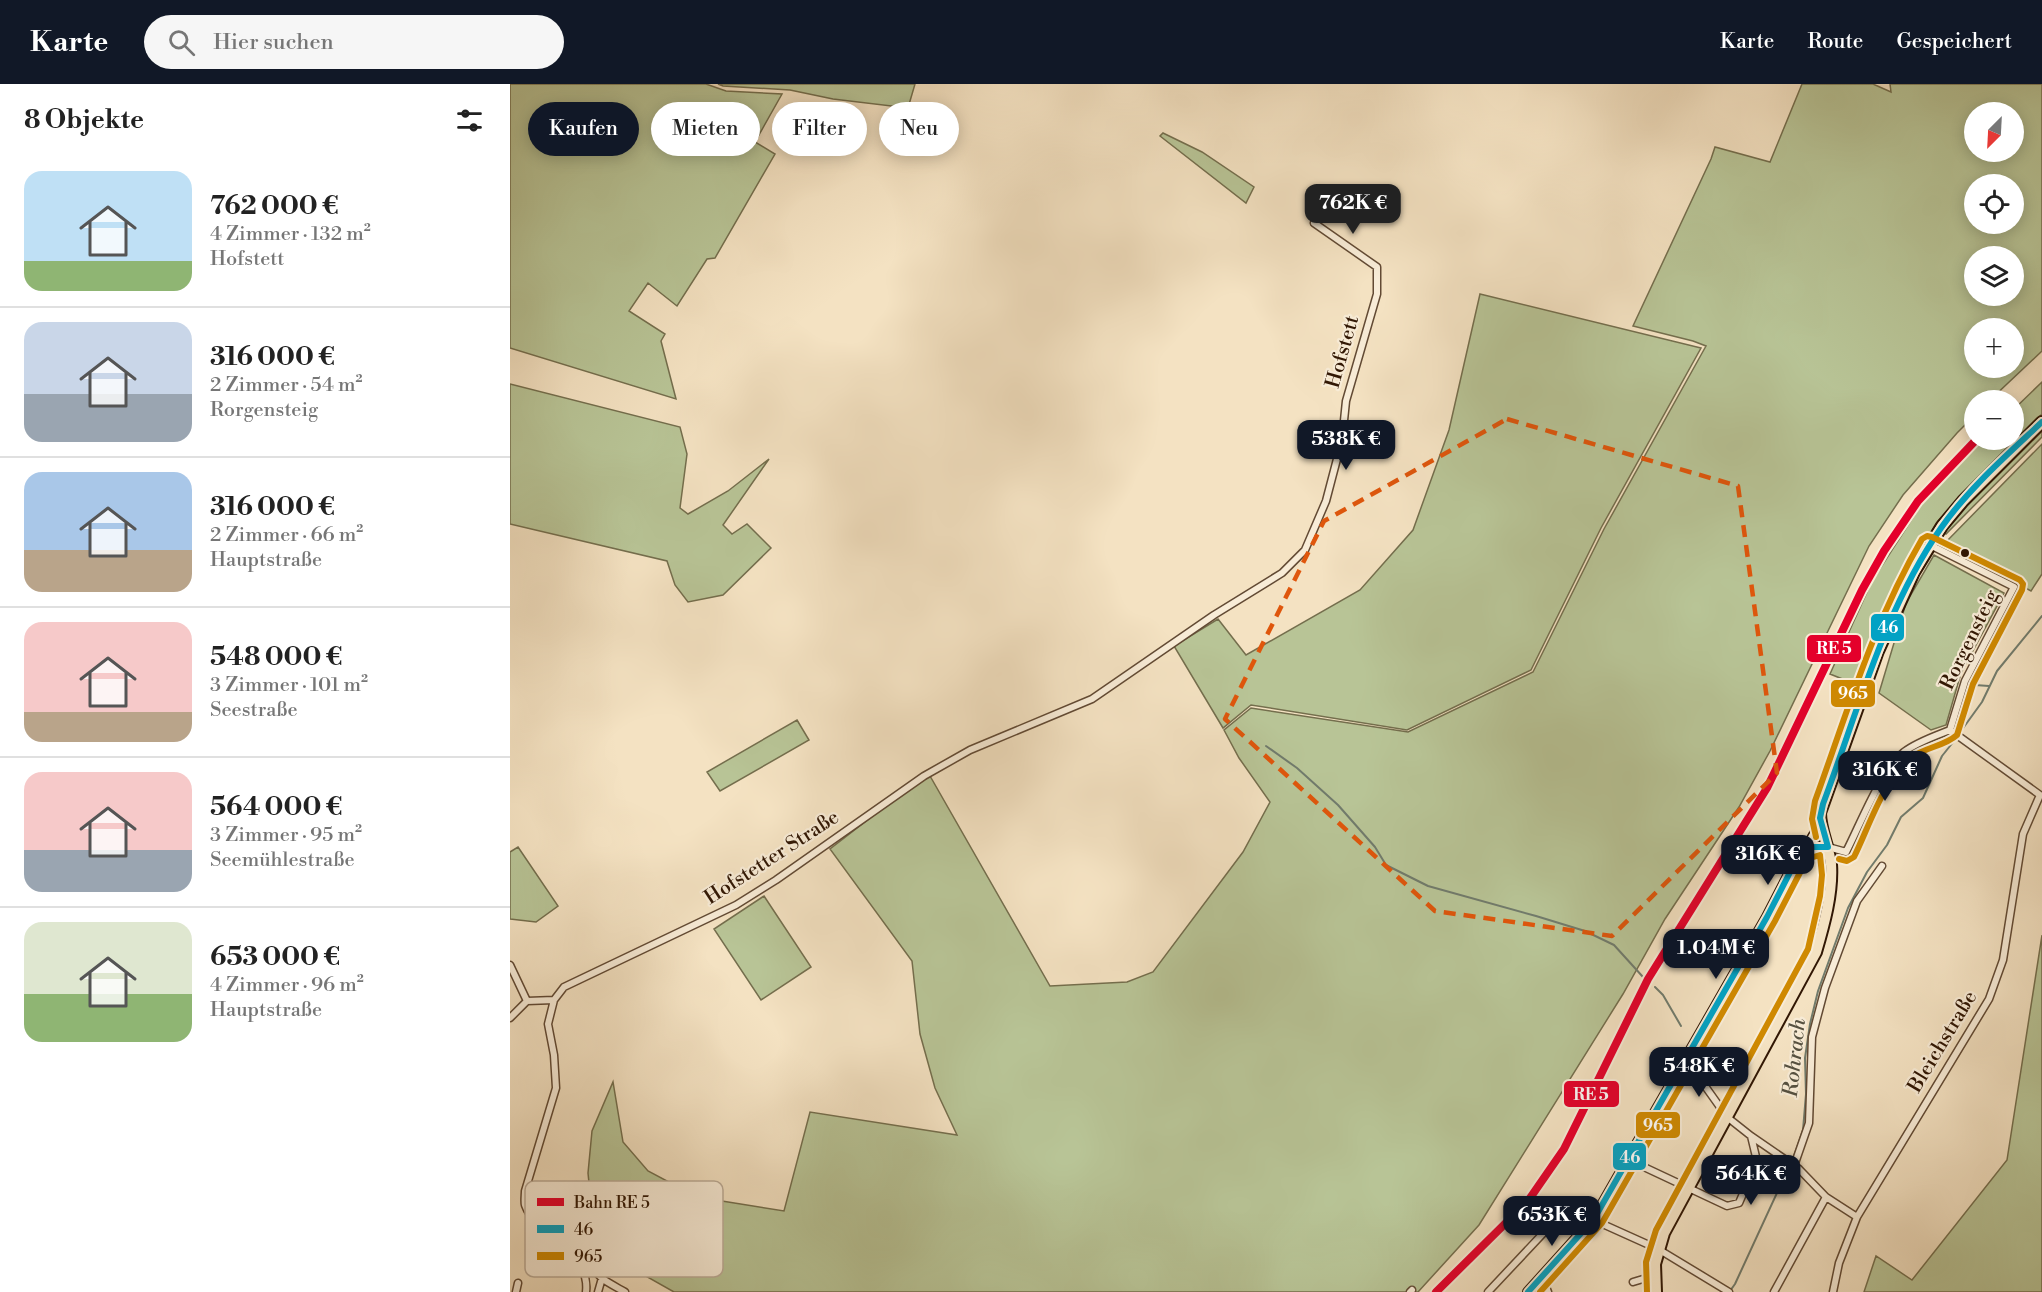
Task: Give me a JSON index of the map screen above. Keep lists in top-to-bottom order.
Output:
{
  "streets": {
    "street": [
      "Hofstett",
      "Rorgensteig",
      "Hofstetter Straße",
      "Bleichstraße"
    ]
  },
  "crossings": [
    ["Hofstett", "Hofstetter Straße"],
    ["Rorgensteig", "Bleichstraße"]
  ],
  "water": ["Rohrach"],
  "lines": ["transit line 46", "transit line 965"],
  "legend": ["Bahn RE 5", "46", "965"],
  "north": "bottom left",
  "page": {
    "header": "Karte",
    "search": "Hier suchen",
    "nav": ["Karte", "Route", "Gespeichert"],
    "heading": "8 Objekte",
    "map_buttons": ["+", "−"],
    "chip": [
      "Kaufen",
      "Mieten",
      "Filter",
      "Neu"
    ],
    "list": [
      {
        "name": "762 000 €",
        "note": "4 Zimmer · 132 m² · Hofstett"
      },
      {
        "name": "316 000 €",
        "note": "2 Zimmer · 54 m² · Rorgensteig"
      },
      {
        "name": "316 000 €",
        "note": "2 Zimmer · 66 m² · Hauptstraße"
      },
      {
        "name": "548 000 €",
        "note": "3 Zimmer · 101 m² · Seestraße"
      },
      {
        "name": "564 000 €",
        "note": "3 Zimmer · 95 m² · Seemühlestraße"
      },
      {
        "name": "653 000 €",
        "note": "4 Zimmer · 96 m² · Hauptstraße"
      }
    ],
    "price": [
      "762K €",
      "538K €",
      "316K €",
      "316K €",
      "1.04M €",
      "548K €",
      "564K €",
      "653K €"
    ]
  }
}
